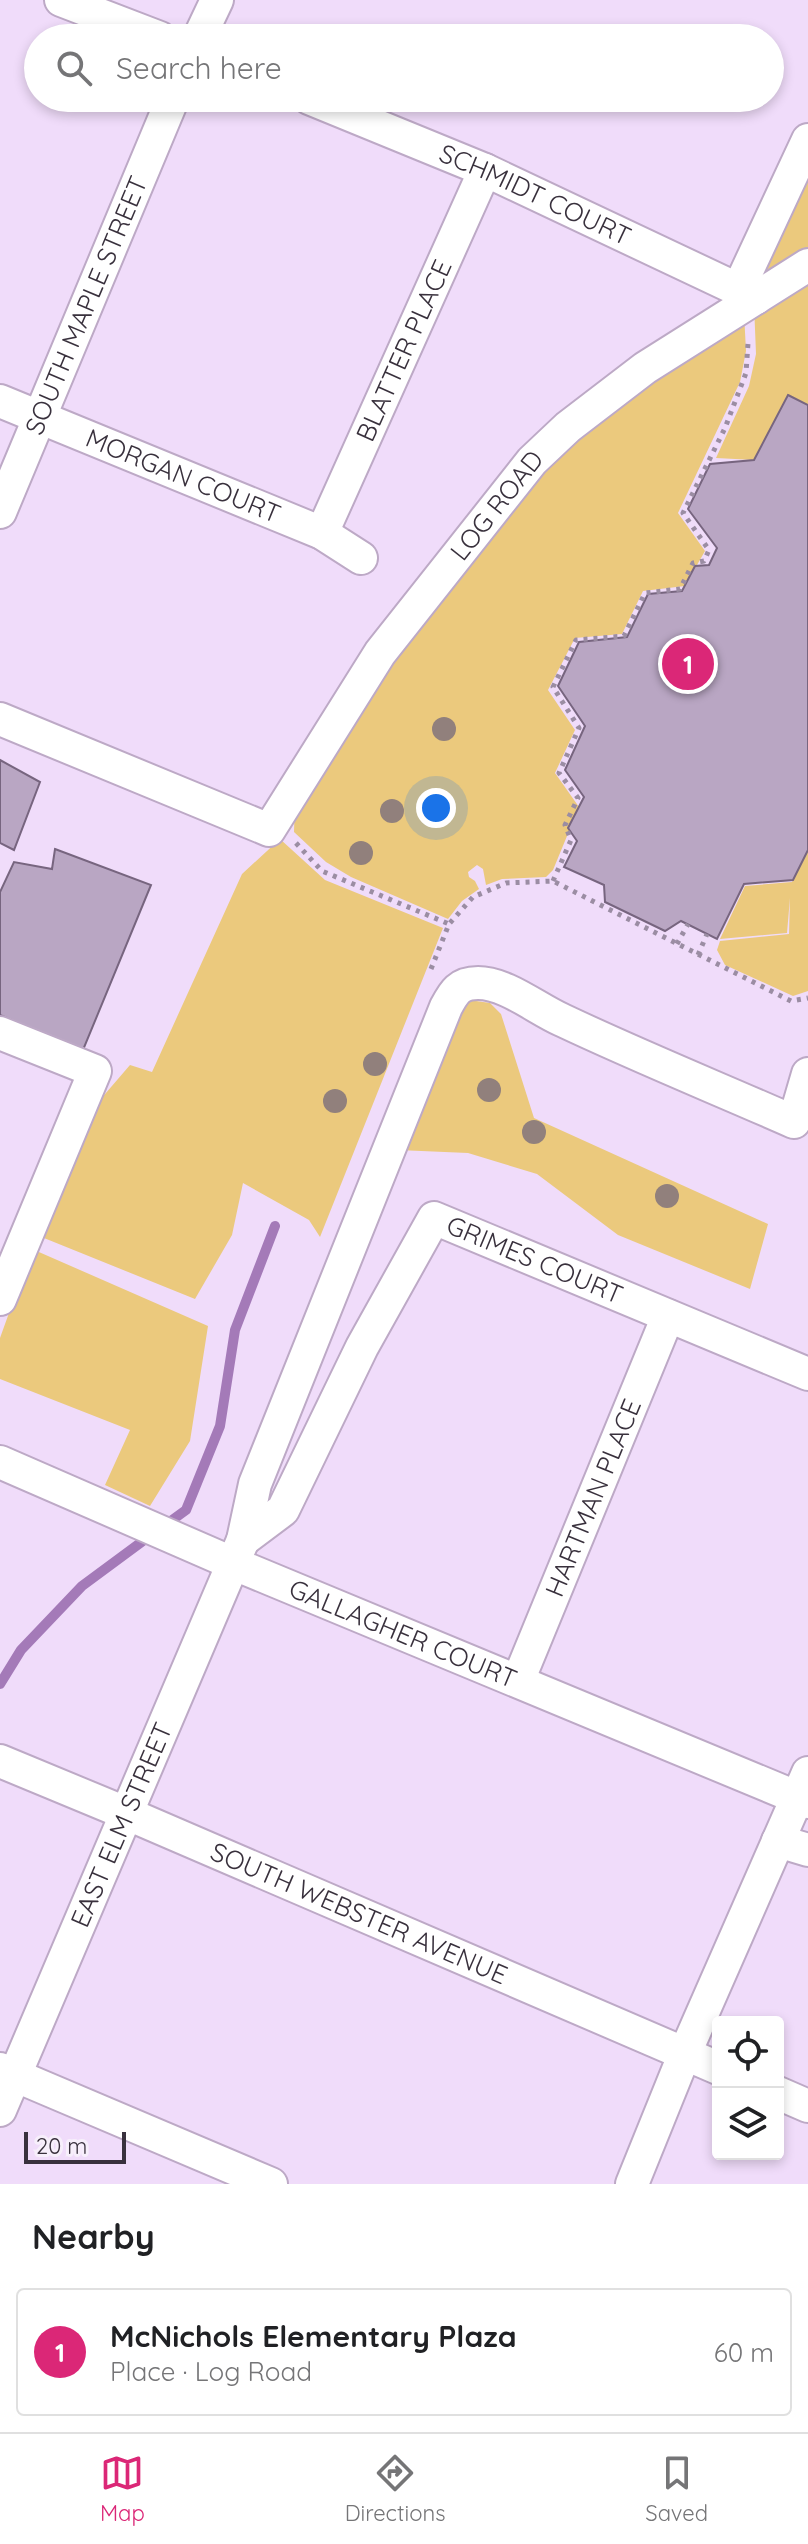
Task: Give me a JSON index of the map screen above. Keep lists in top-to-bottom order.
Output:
{
  "streets": {
    "street": [
      "SCHMIDT COURT",
      "SOUTH MAPLE STREET",
      "BLATTER PLACE",
      "MORGAN COURT",
      "LOG ROAD",
      "GRIMES COURT",
      "HARTMAN PLACE",
      "GALLAGHER COURT",
      "EAST ELM STREET",
      "SOUTH WEBSTER AVENUE"
    ]
  },
  "crossings": [
    ["SCHMIDT COURT", "BLATTER PLACE"],
    ["SCHMIDT COURT", "LOG ROAD"],
    ["SOUTH MAPLE STREET", "MORGAN COURT"],
    ["BLATTER PLACE", "MORGAN COURT"],
    ["GRIMES COURT", "HARTMAN PLACE"],
    ["GRIMES COURT", "GALLAGHER COURT"],
    ["GRIMES COURT", "EAST ELM STREET"],
    ["HARTMAN PLACE", "GALLAGHER COURT"],
    ["GALLAGHER COURT", "EAST ELM STREET"],
    ["EAST ELM STREET", "SOUTH WEBSTER AVENUE"]
  ],
  "scale_bar": "20 m",
  "page": {
    "search": "Search here",
    "pins": "1",
    "scale": "20 m",
    "heading": "Nearby",
    "list": [
      {
        "mark": "1",
        "name": "McNichols Elementary Plaza",
        "note": "Place · Log Road",
        "value": "60 m"
      }
    ],
    "nav": ["Map", "Directions", "Saved"]
  }
}
